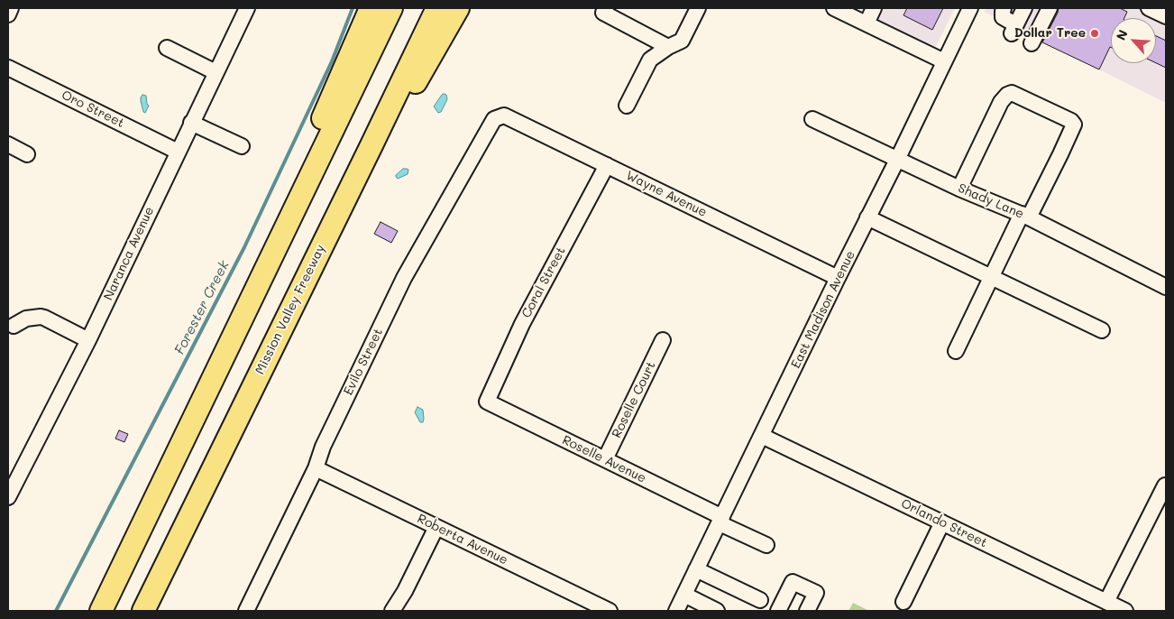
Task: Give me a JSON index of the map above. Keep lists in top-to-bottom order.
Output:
{
  "streets": {
    "highway": ["Mission Valley Freeway"],
    "street": [
      "Oro Street",
      "Wayne Avenue",
      "Shady Lane",
      "Naranca Avenue",
      "Coral Street",
      "East Madison Avenue",
      "Evilo Street",
      "Roselle Court",
      "Roselle Avenue",
      "Orlando Street",
      "Roberta Avenue"
    ]
  },
  "crossings": [
    ["Oro Street", "Naranca Avenue"],
    ["Wayne Avenue", "Coral Street"],
    ["Wayne Avenue", "East Madison Avenue"],
    ["Wayne Avenue", "Evilo Street"],
    ["Shady Lane", "East Madison Avenue"],
    ["Coral Street", "Roselle Avenue"],
    ["East Madison Avenue", "Roselle Avenue"],
    ["East Madison Avenue", "Orlando Street"],
    ["Evilo Street", "Roberta Avenue"],
    ["Roselle Court", "Roselle Avenue"]
  ],
  "water": ["Forester Creek"],
  "places": ["Dollar Tree"],
  "north": "top left"
}
